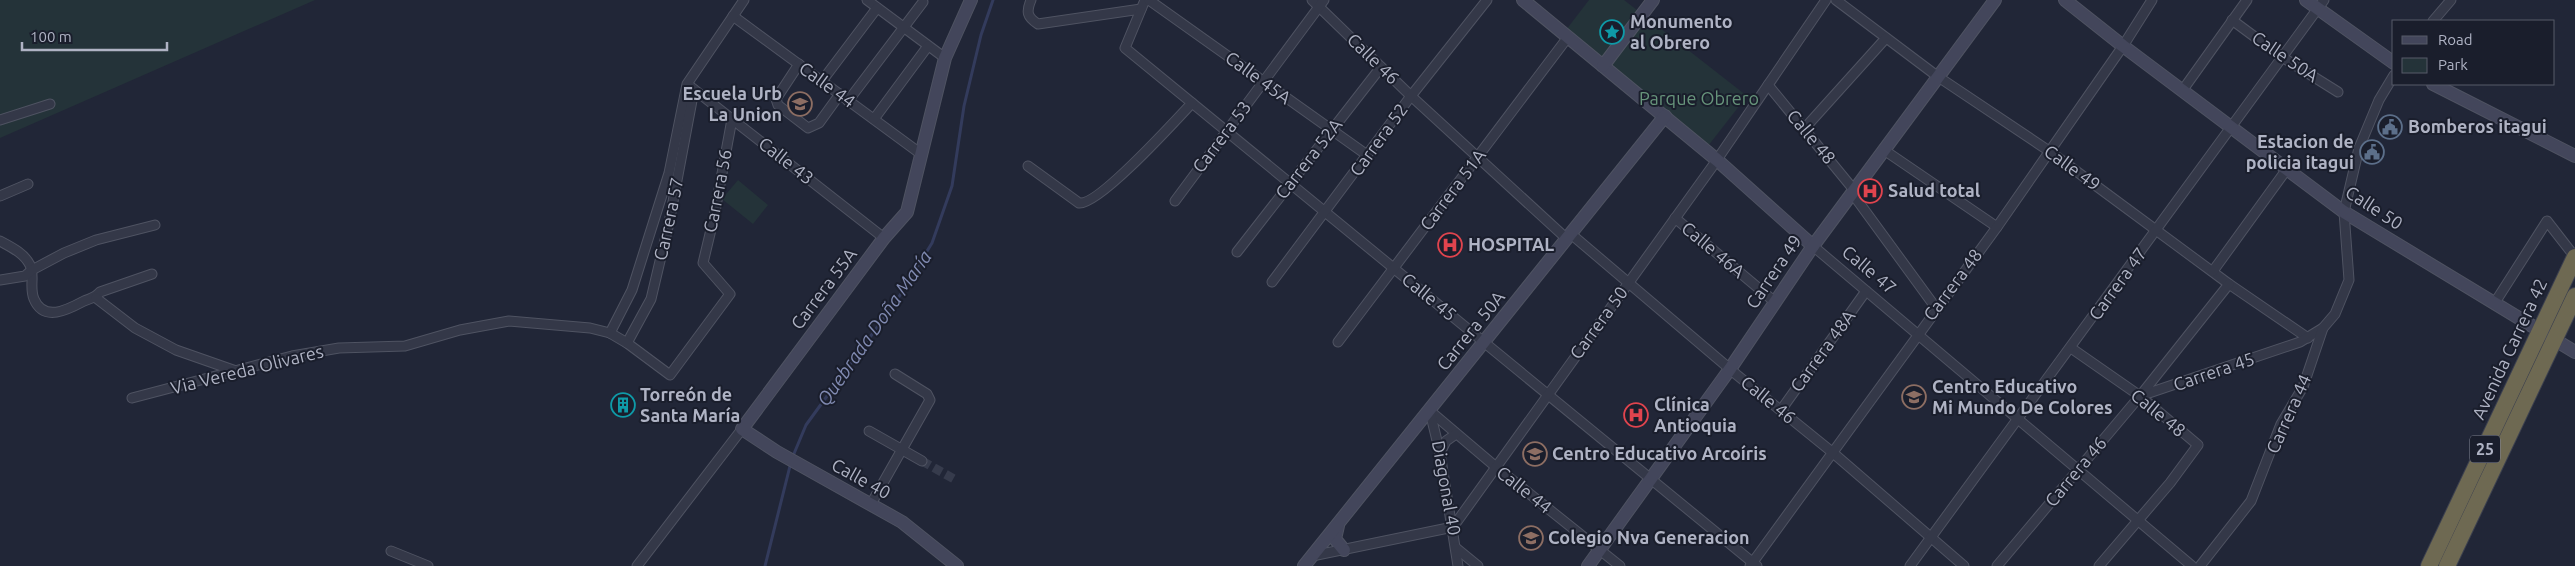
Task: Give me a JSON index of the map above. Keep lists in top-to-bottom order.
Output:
{
  "streets": {
    "highway": ["Avenida Carrera 42", "25"],
    "street": [
      "Calle 50A",
      "Calle 46",
      "Calle 45A",
      "Calle 44",
      "Carrera 53",
      "Calle 48",
      "Carrera 52",
      "Carrera 52A",
      "Calle 43",
      "Calle 49",
      "Carrera 51A",
      "Carrera 56",
      "Calle 50",
      "Carrera 57",
      "Calle 46A",
      "Calle 47",
      "Carrera 49",
      "Carrera 47",
      "Carrera 48",
      "Carrera 55A",
      "Calle 45",
      "Carrera 50",
      "Carrera 50A",
      "Carrera 48A",
      "Via Vereda Olivares",
      "Carrera 45",
      "Carrera 44",
      "Carrera 46",
      "Calle 40",
      "Diagonal 40"
    ]
  },
  "crossings": [
    ["Calle 50A", "Carrera 47"],
    ["Calle 46", "Carrera 53"],
    ["Calle 46", "Carrera 52"],
    ["Calle 46", "Carrera 52A"],
    ["Calle 46", "Carrera 51A"],
    ["Calle 46", "Carrera 49"],
    ["Calle 46", "Carrera 47"],
    ["Calle 46", "Carrera 48"],
    ["Calle 46", "Carrera 50"],
    ["Calle 46", "Carrera 50A"],
    ["Calle 46", "Carrera 48A"],
    ["Calle 45A", "Carrera 53"],
    ["Calle 45A", "Carrera 52"],
    ["Calle 45A", "Carrera 52A"],
    ["Calle 44", "Carrera 49"],
    ["Calle 44", "Carrera 55A"],
    ["Calle 44", "Carrera 50"],
    ["Calle 44", "Carrera 50A"],
    ["Calle 44", "Diagonal 40"],
    ["Carrera 53", "Calle 45"],
    ["Calle 48", "Calle 47"],
    ["Calle 48", "Carrera 49"],
    ["Calle 48", "Carrera 47"],
    ["Calle 48", "Carrera 48"],
    ["Calle 48", "Carrera 50"],
    ["Calle 48", "Carrera 45"],
    ["Calle 48", "Carrera 46"],
    ["Carrera 52", "Calle 45"],
    ["Carrera 52A", "Calle 45"],
    ["Calle 43", "Carrera 56"],
    ["Calle 43", "Carrera 57"],
    ["Calle 43", "Carrera 55A"],
    ["Calle 49", "Carrera 49"],
    ["Calle 49", "Carrera 47"],
    ["Calle 49", "Carrera 48"],
    ["Calle 49", "Carrera 45"],
    ["Calle 49", "Carrera 46"],
    ["Carrera 51A", "Calle 47"],
    ["Carrera 51A", "Calle 45"],
    ["Carrera 56", "Carrera 57"],
    ["Calle 50", "Carrera 47"],
    ["Calle 50", "Carrera 48"],
    ["Calle 50", "Avenida Carrera 42"],
    ["Calle 50", "Carrera 44"],
    ["Carrera 57", "Via Vereda Olivares"],
    ["Calle 46A", "Carrera 49"],
    ["Calle 46A", "Carrera 50"],
    ["Calle 47", "Carrera 49"],
    ["Calle 47", "Carrera 47"],
    ["Calle 47", "Carrera 48"],
    ["Calle 47", "Carrera 50"],
    ["Calle 47", "Carrera 50A"],
    ["Calle 47", "Carrera 48A"],
    ["Calle 47", "Carrera 46"],
    ["Carrera 49", "Calle 45"],
    ["Carrera 48", "Calle 45"],
    ["Carrera 55A", "Calle 40"],
    ["Calle 45", "Carrera 50"],
    ["Calle 45", "Carrera 50A"],
    ["Carrera 50", "Diagonal 40"],
    ["Carrera 50A", "Diagonal 40"],
    ["Carrera 45", "Carrera 44"],
    ["Carrera 45", "Carrera 46"]
  ],
  "water": ["Quebrada Doña María"],
  "parks": ["Parque Obrero"],
  "places": {
    "place": ["Monumento al Obrero"],
    "school or university": [
      "Escuela Urb La Union",
      "Centro Educativo Mi Mundo De Colores",
      "Centro Educativo Arcoíris",
      "Colegio Nva Generacion"
    ],
    "public building": ["Bomberos itagui", "Estacion de policia itagui"],
    "hospital": ["Salud total", "HOSPITAL", "Clínica Antioquia"],
    "building": ["Torreón de Santa María"]
  },
  "legend": ["Road", "Park"],
  "scale_bar": "100 m"
}
